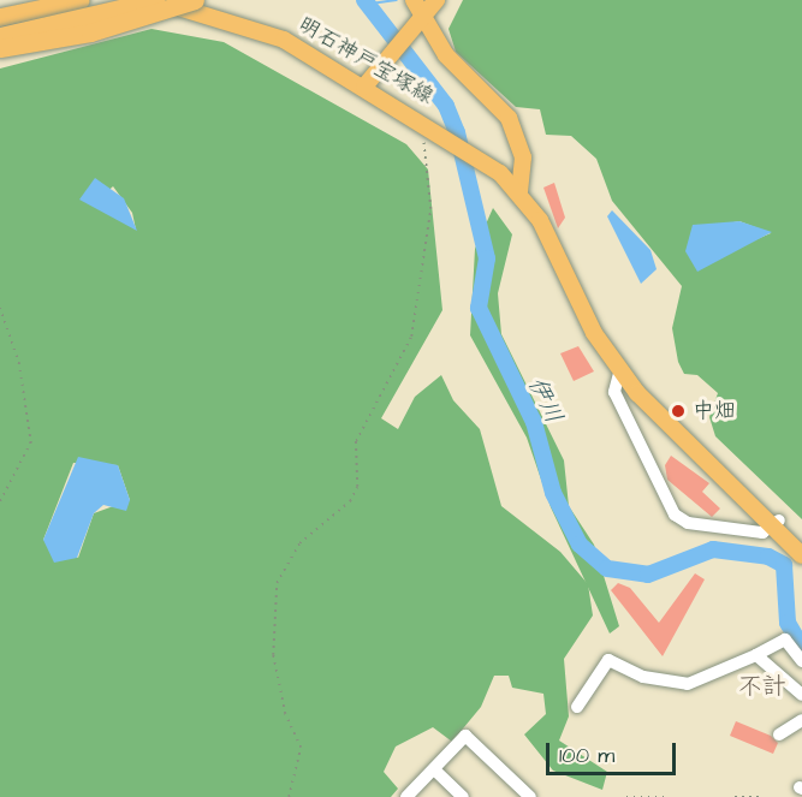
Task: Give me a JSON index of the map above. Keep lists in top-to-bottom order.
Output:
{
  "streets": {
    "main road": ["明石神戸宝塚線"]
  },
  "districts": ["不計"],
  "water": ["伊川"],
  "places": ["中畑"],
  "scale_bar": "100 m"
}
